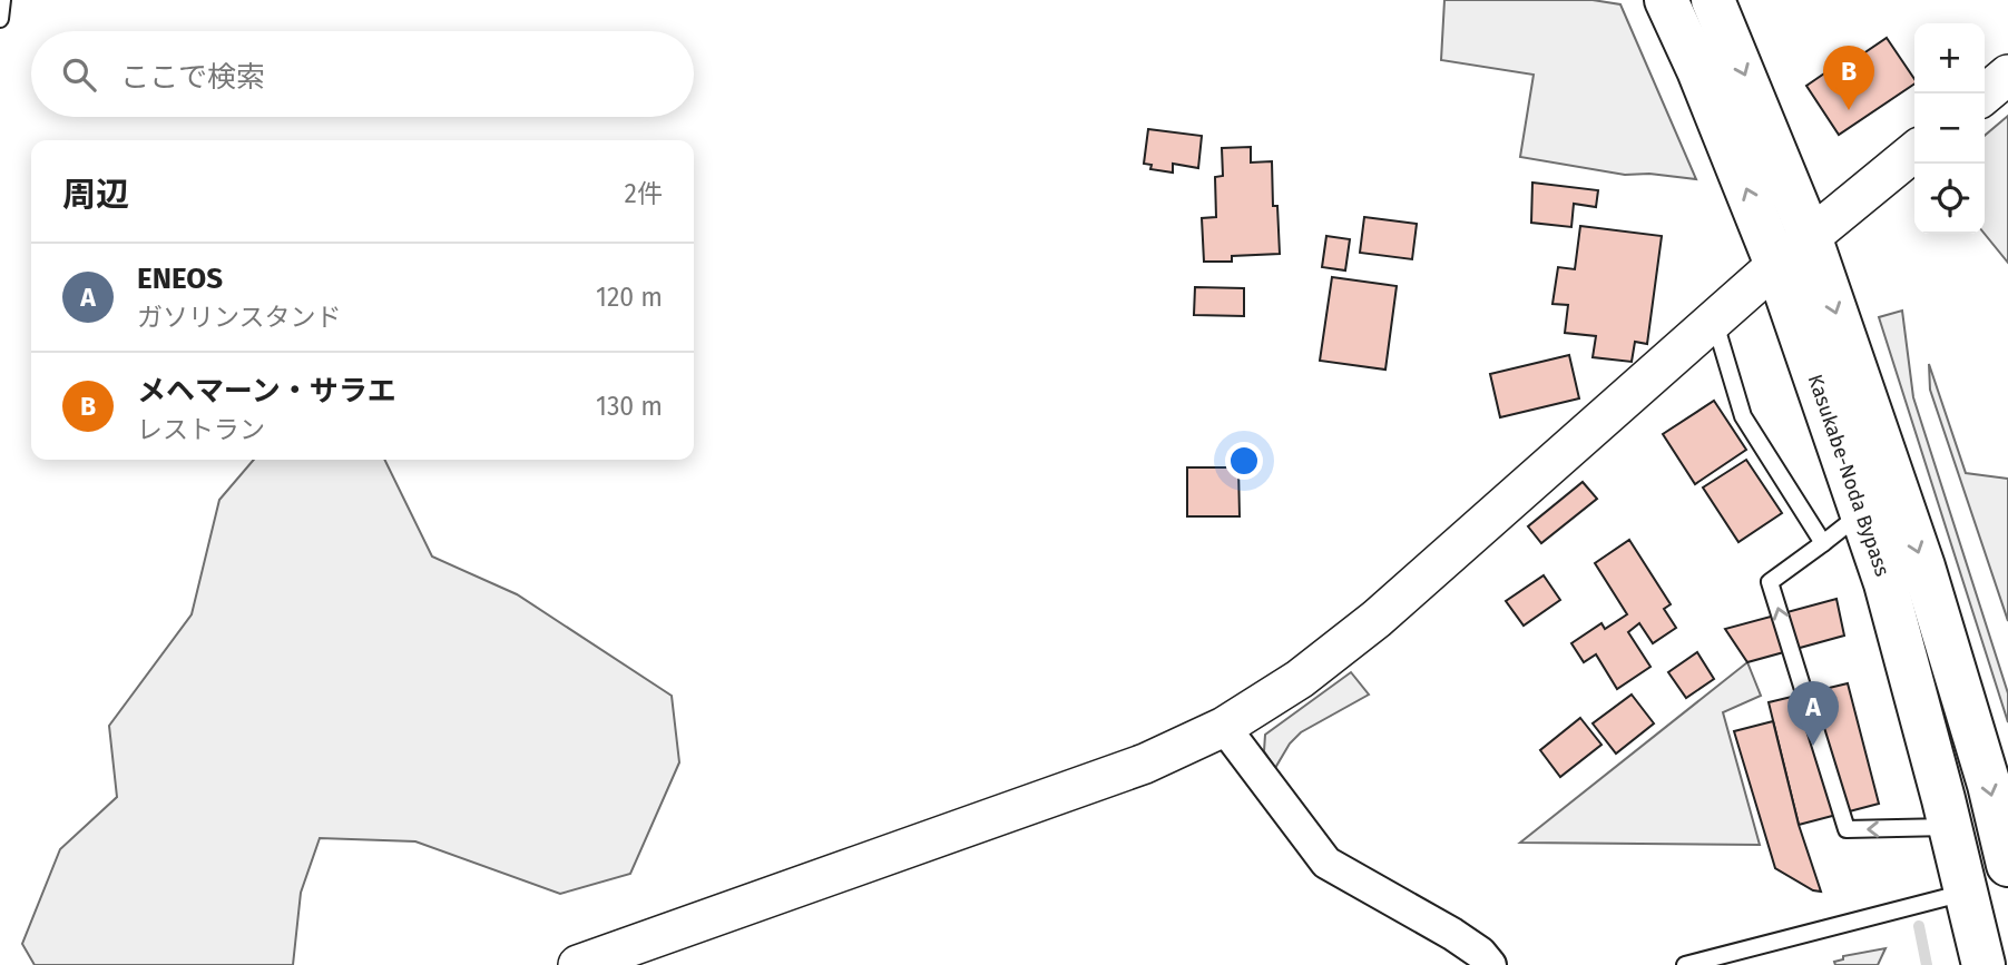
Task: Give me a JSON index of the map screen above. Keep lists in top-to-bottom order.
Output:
{
  "streets": {
    "highway": ["Kasukabe-Noda Bypass"]
  },
  "page": {
    "map_buttons": ["+", "−"],
    "search": "ここで検索",
    "pins": ["B", "A"],
    "heading": ["周辺", "2件"],
    "list": [
      {
        "mark": "A",
        "name": "ENEOS",
        "note": "ガソリンスタンド",
        "value": "120 m"
      },
      {
        "mark": "B",
        "name": "メヘマーン・サラエ",
        "note": "レストラン",
        "value": "130 m"
      }
    ]
  }
}
